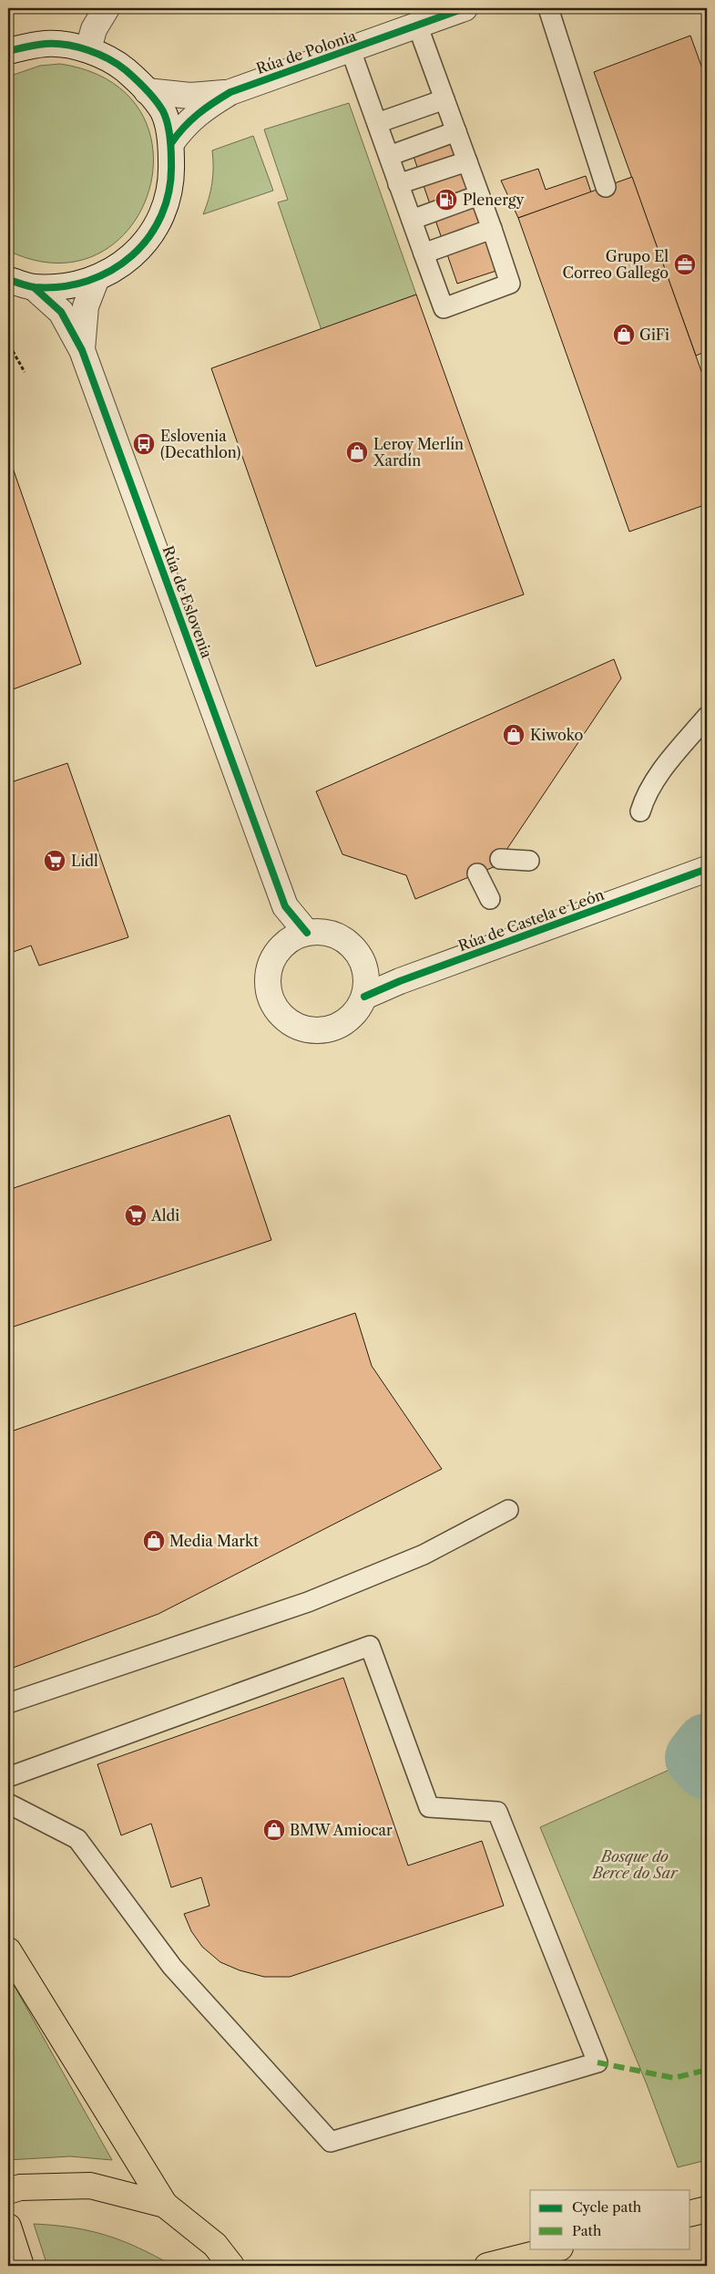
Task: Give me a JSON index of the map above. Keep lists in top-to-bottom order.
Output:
{
  "streets": {
    "street": ["Rúa de Polonia", "Rúa de Eslovenia", "Rúa de Castela e León"]
  },
  "crossings": [
    ["Rúa de Eslovenia", "Rúa de Castela e León"]
  ],
  "parks": ["Bosque do Berce do Sar"],
  "places": {
    "fuel station": ["Plenergy"],
    "office": ["Grupo El Correo Gallego"],
    "shop": [
      "GiFi",
      "Leroy Merlín Xardín",
      "Kiwoko",
      "Media Markt",
      "BMW Amiocar"
    ],
    "bus stop": ["Eslovenia (Decathlon)"],
    "supermarket": ["Lidl", "Aldi"]
  },
  "legend": ["Cycle path", "Path"]
}
